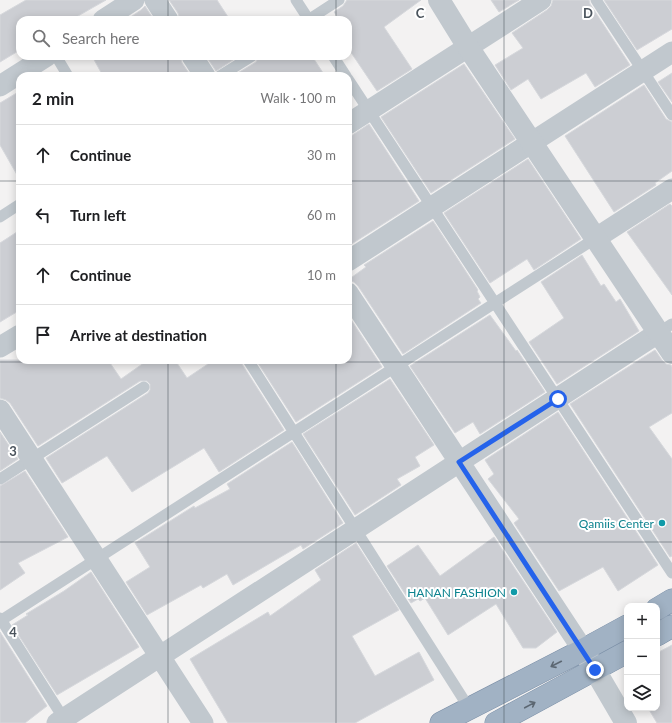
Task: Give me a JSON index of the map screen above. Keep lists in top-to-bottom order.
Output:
{
  "places": ["Qamiis Center", "HANAN FASHION"],
  "page": {
    "search": "Search here",
    "heading": ["2 min", "Walk · 100 m"],
    "list": [
      ["Continue", "30 m"],
      ["Turn left", "60 m"],
      ["Continue", "10 m"],
      "Arrive at destination"
    ],
    "map_buttons": ["+", "−"]
  },
  "grid": {
    "columns": ["C", "D"],
    "rows": ["3", "4"]
  }
}
